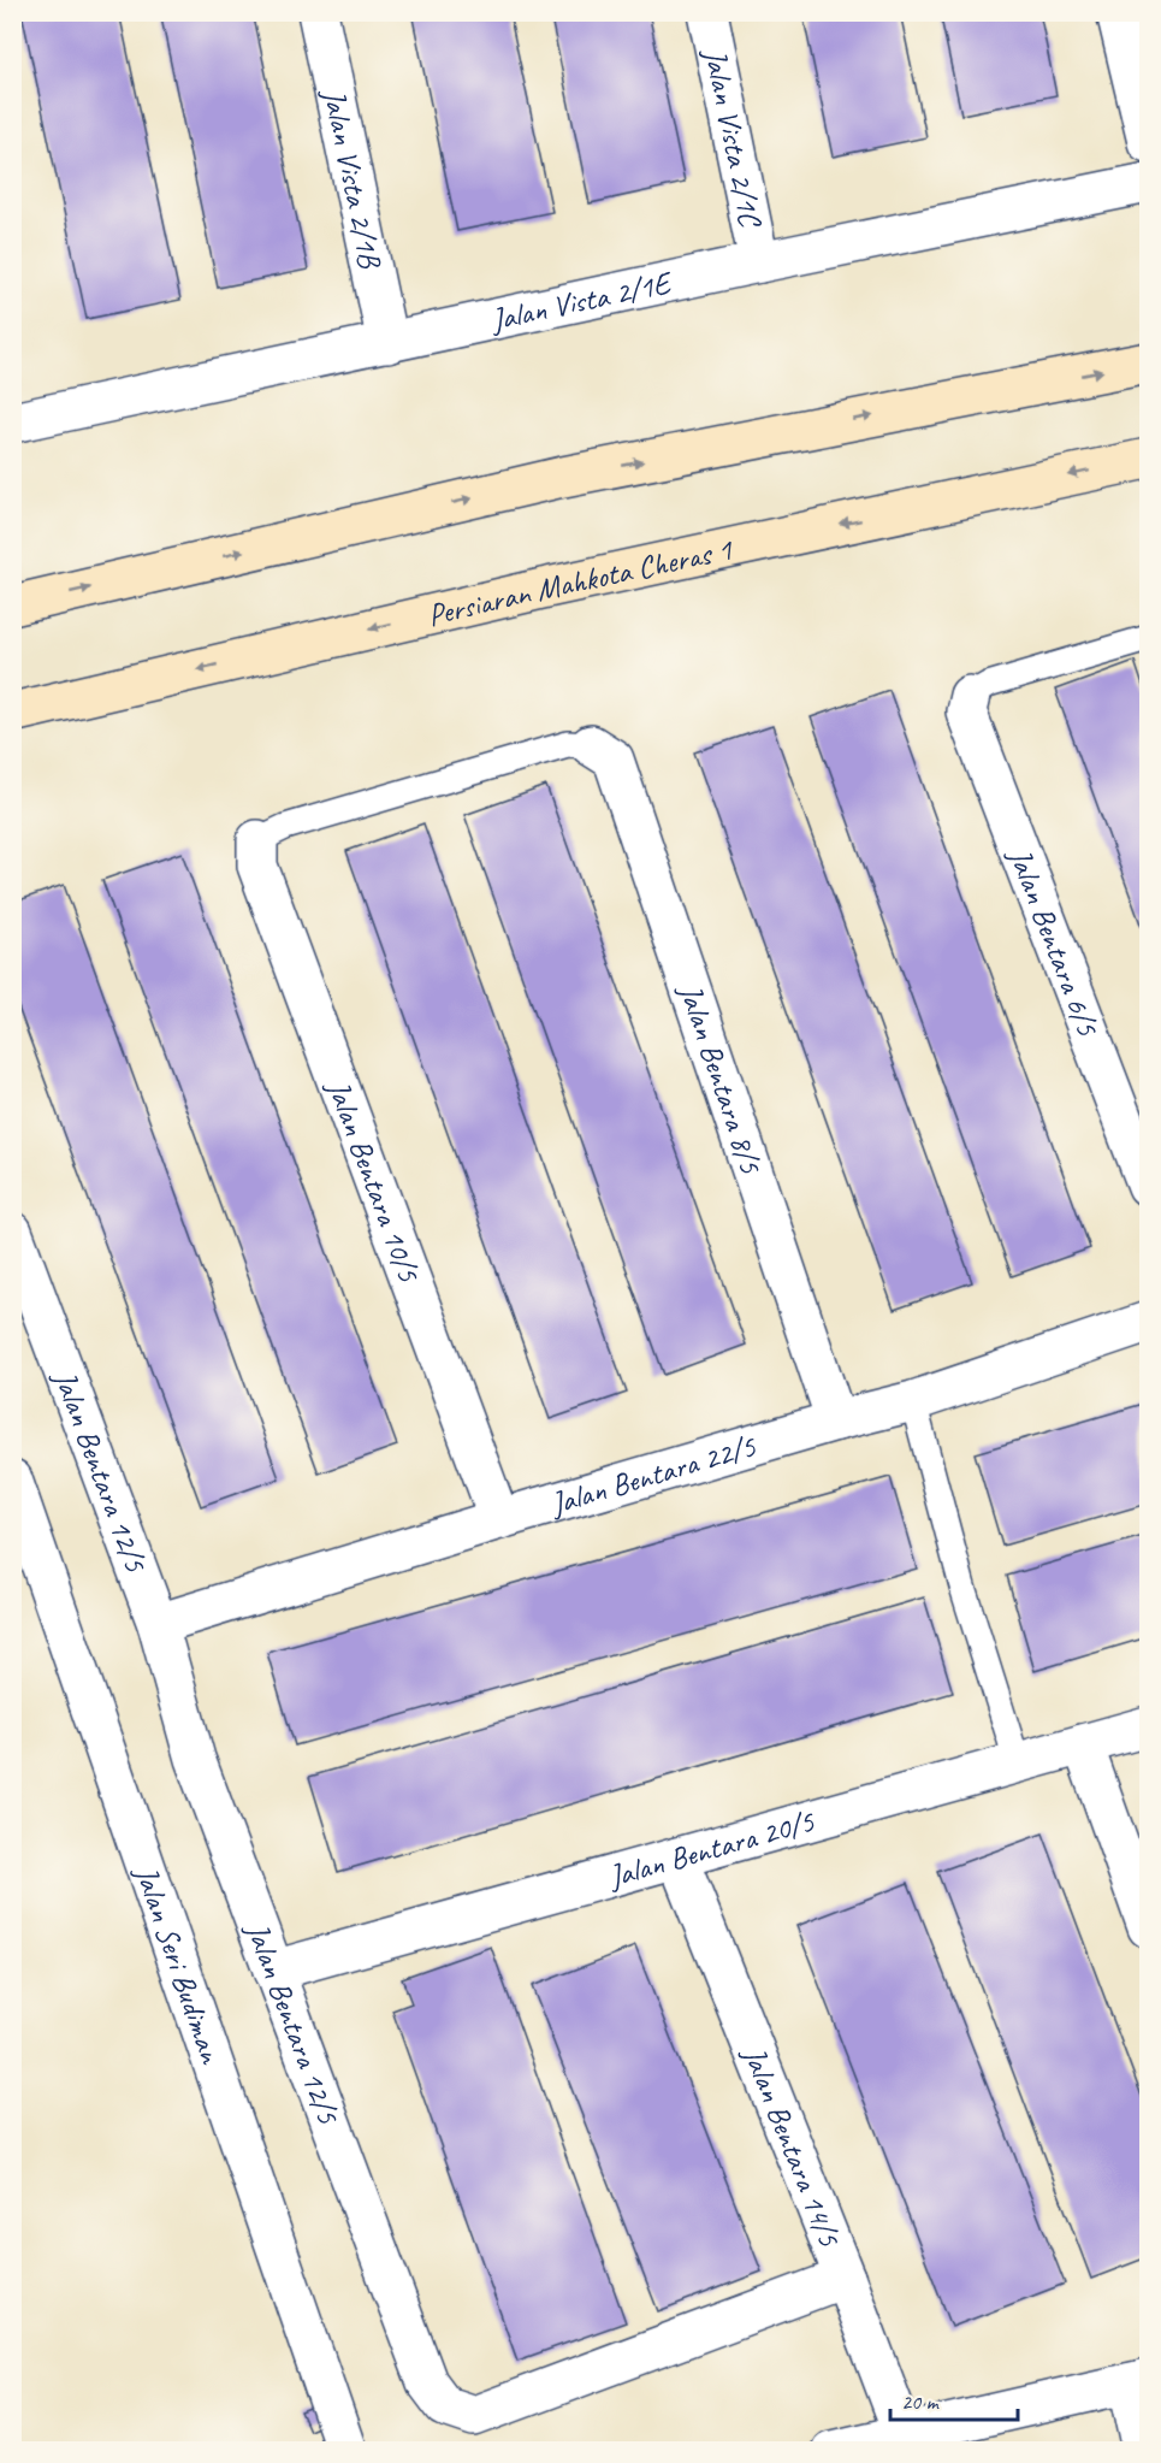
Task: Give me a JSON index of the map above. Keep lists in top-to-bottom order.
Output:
{
  "streets": {
    "main road": ["Persiaran Mahkota Cheras 1"],
    "street": [
      "Jalan Vista 2/1C",
      "Jalan Vista 2/1B",
      "Jalan Vista 2/1E",
      "Jalan Bentara 6/5",
      "Jalan Bentara 8/5",
      "Jalan Bentara 10/5",
      "Jalan Bentara 12/5",
      "Jalan Bentara 22/5",
      "Jalan Bentara 20/5",
      "Jalan Seri Budiman",
      "Jalan Bentara 14/5"
    ]
  },
  "crossings": [
    ["Jalan Vista 2/1C", "Jalan Vista 2/1E"],
    ["Jalan Vista 2/1B", "Jalan Vista 2/1E"],
    ["Jalan Bentara 8/5", "Jalan Bentara 22/5"],
    ["Jalan Bentara 10/5", "Jalan Bentara 22/5"],
    ["Jalan Bentara 12/5", "Jalan Bentara 22/5"],
    ["Jalan Bentara 12/5", "Jalan Bentara 20/5"],
    ["Jalan Bentara 12/5", "Jalan Bentara 14/5"],
    ["Jalan Bentara 20/5", "Jalan Bentara 14/5"]
  ],
  "scale_bar": "20 m"
}
